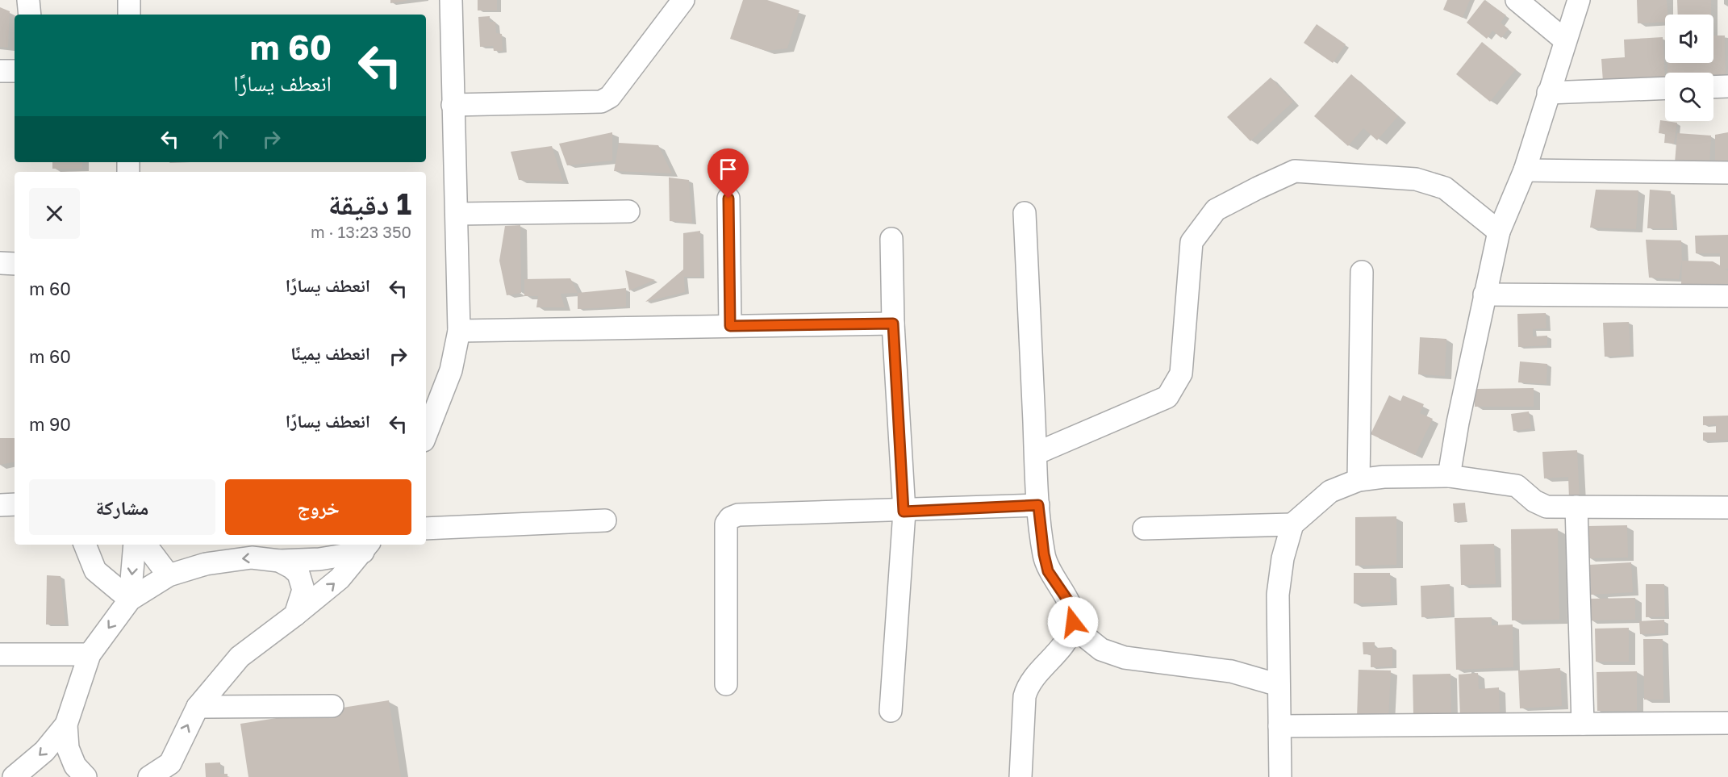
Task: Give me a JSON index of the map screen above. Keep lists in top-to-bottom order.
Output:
{
  "page": {
    "turn": ["60 m", "انعطف يسارًا"],
    "heading": ["1 دقيقة", "350 m · 13:23"],
    "list": [
      {
        "name": "انعطف يسارًا",
        "value": "60 m"
      },
      {
        "name": "انعطف يمينًا",
        "value": "60 m"
      },
      {
        "name": "انعطف يسارًا",
        "value": "90 m"
      }
    ],
    "buttons": ["خروج", "مشاركة"]
  }
}
